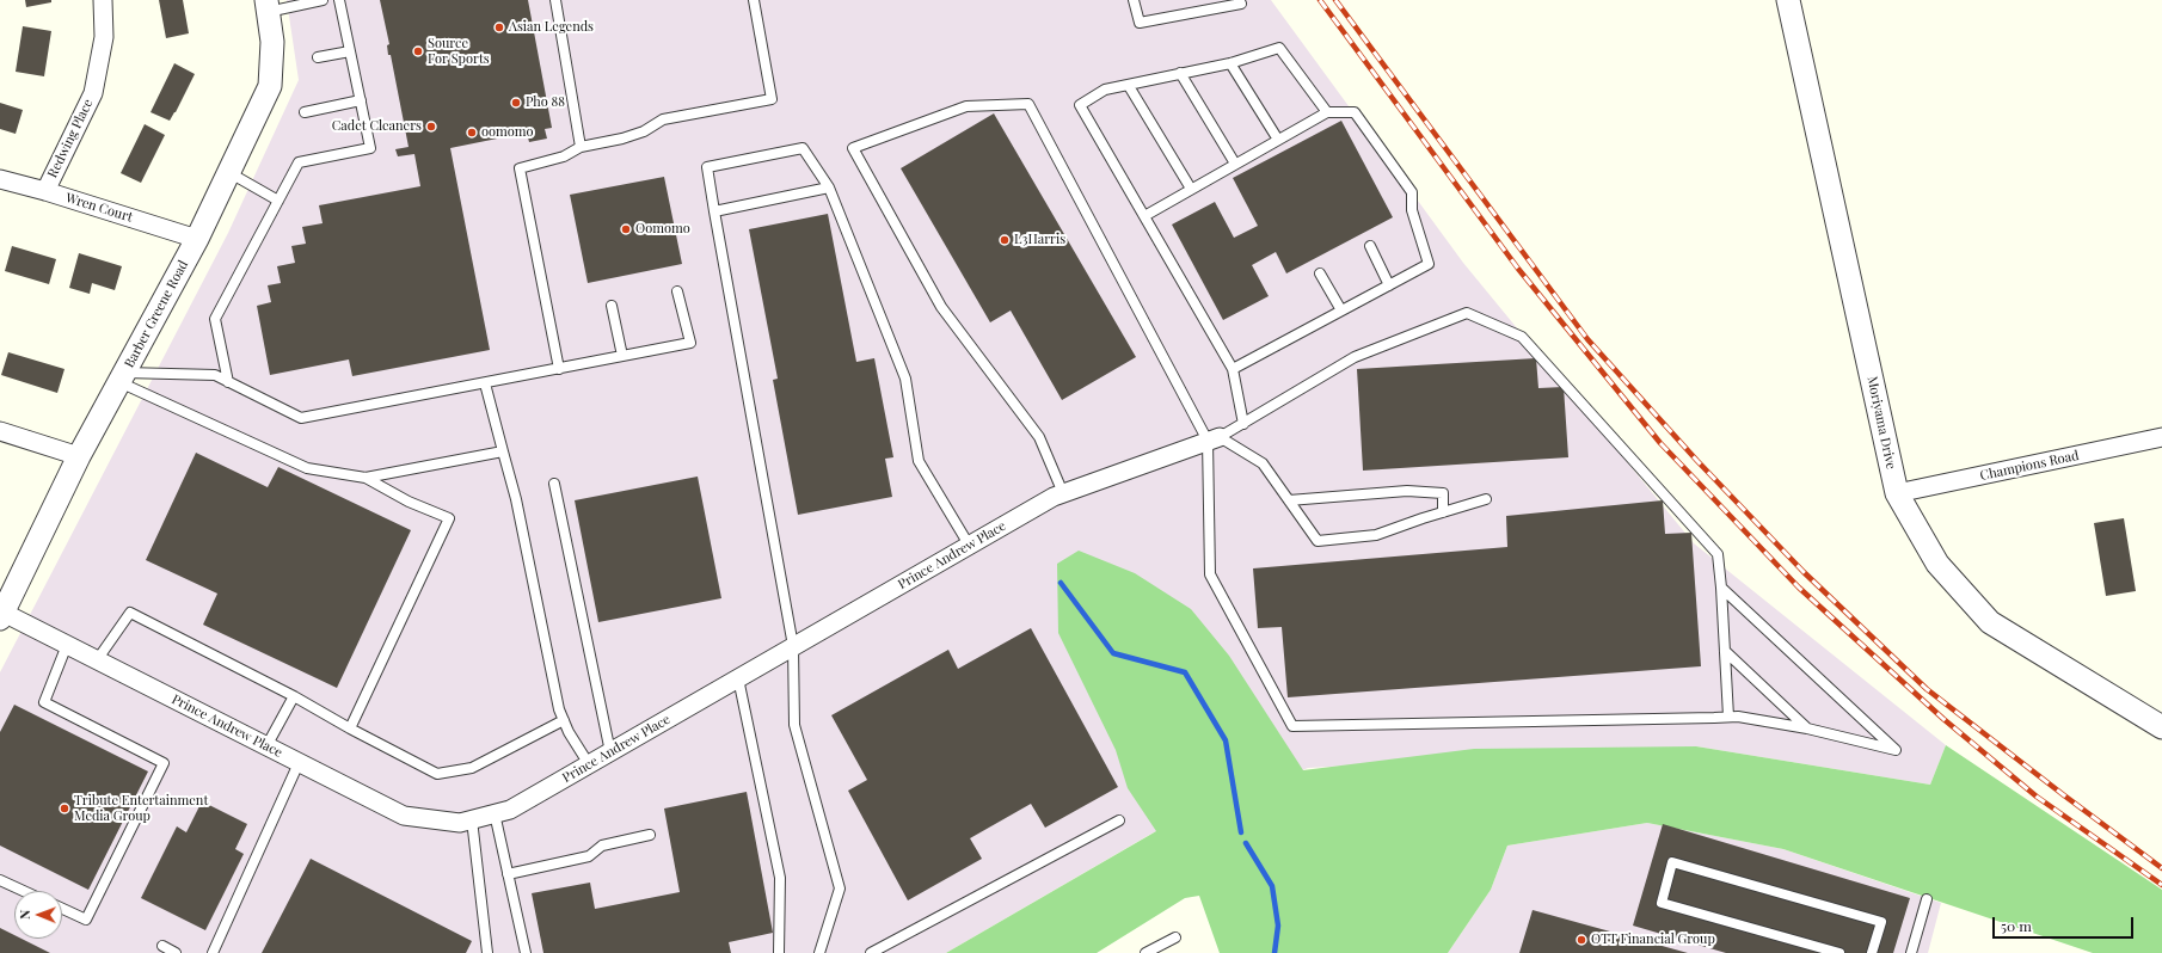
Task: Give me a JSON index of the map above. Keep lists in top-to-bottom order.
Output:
{
  "streets": {
    "street": [
      "Redwing Place",
      "Wren Court",
      "Barber Greene Road",
      "Moriyama Drive",
      "Champions Road",
      "Prince Andrew Place"
    ]
  },
  "crossings": [
    ["Redwing Place", "Wren Court"],
    ["Wren Court", "Barber Greene Road"],
    ["Barber Greene Road", "Prince Andrew Place"],
    ["Moriyama Drive", "Champions Road"]
  ],
  "places": [
    "Asian Legends",
    "Source For Sports",
    "Pho 88",
    "Cadet Cleaners",
    "oomomo",
    "Oomomo",
    "L3Harris",
    "Tribute Entertainment Media Group",
    "OTT Financial Group"
  ],
  "scale_bar": "50 m",
  "north": "left"
}
